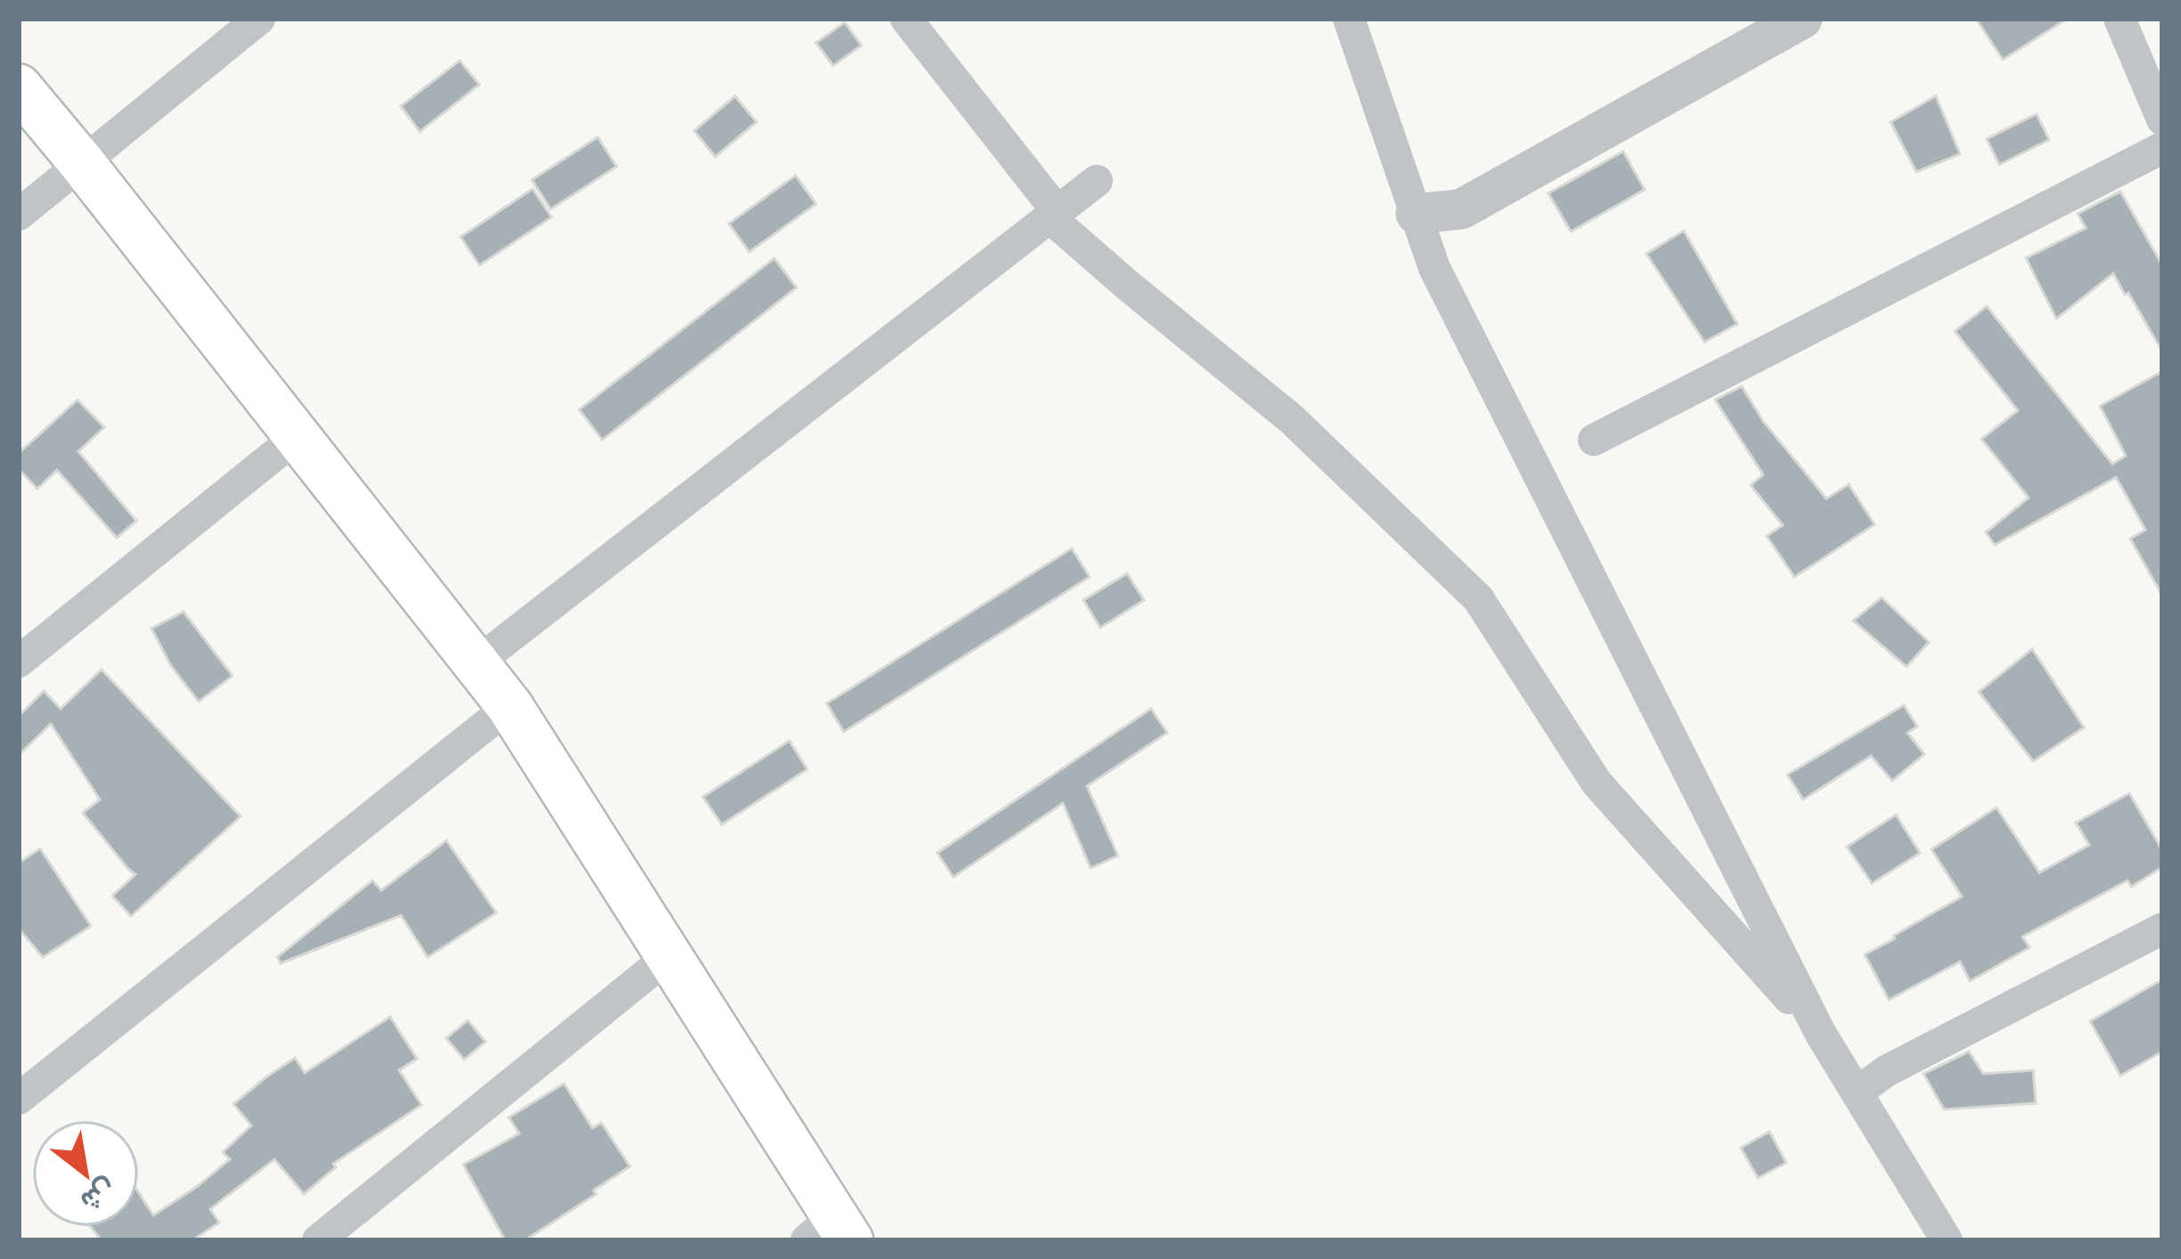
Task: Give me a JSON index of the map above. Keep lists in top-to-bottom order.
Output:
{
  "north": "bottom right"
}
